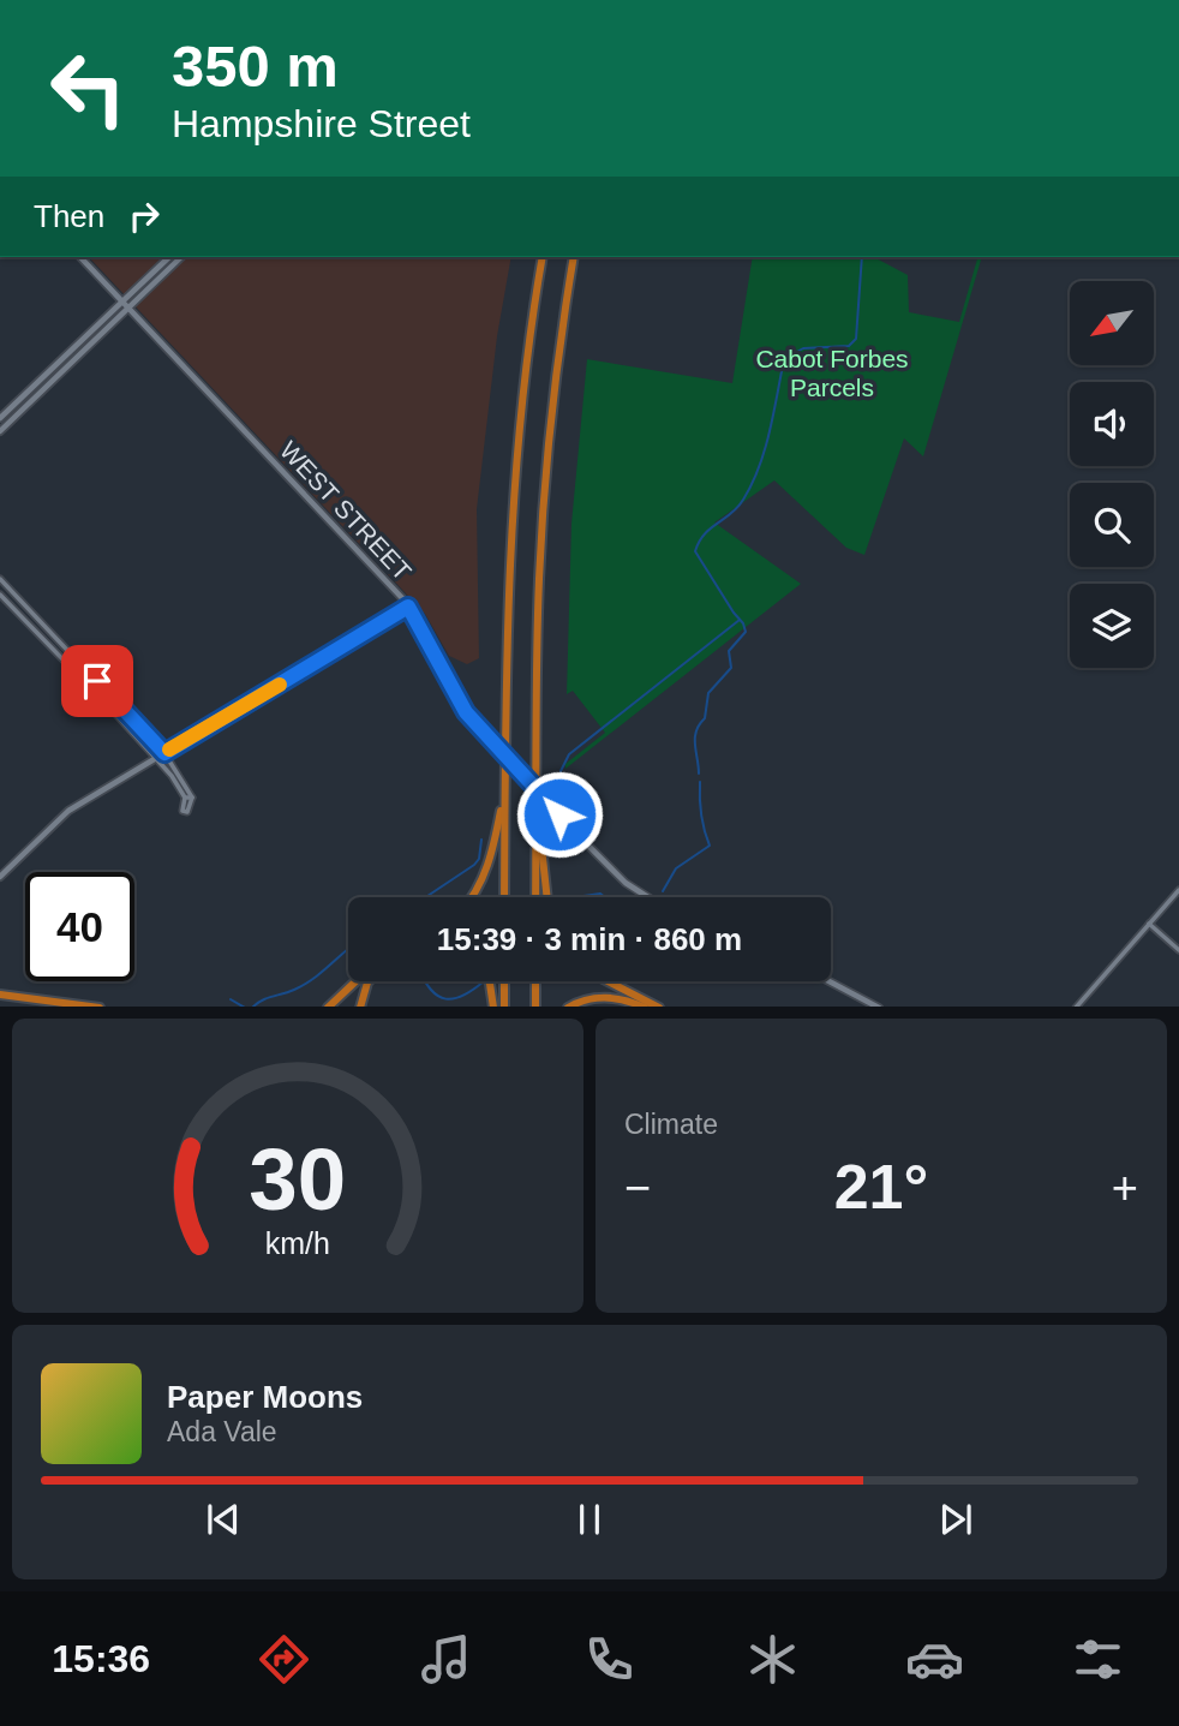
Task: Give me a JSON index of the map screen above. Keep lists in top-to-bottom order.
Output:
{
  "streets": {
    "street": ["WEST STREET"]
  },
  "parks": ["Cabot Forbes Parcels"],
  "north": "bottom left",
  "page": {
    "turn": ["350 m", "Hampshire Street"],
    "then": "Then",
    "limit": "40",
    "trip": "15:39 · 3 min · 860 m",
    "tile": "Climate",
    "heat": ["−", "21°", "+"],
    "song": ["Paper Moons", "Ada Vale"],
    "tabs": "15:36",
    "gauge": ["30", "km/h"]
  }
}
